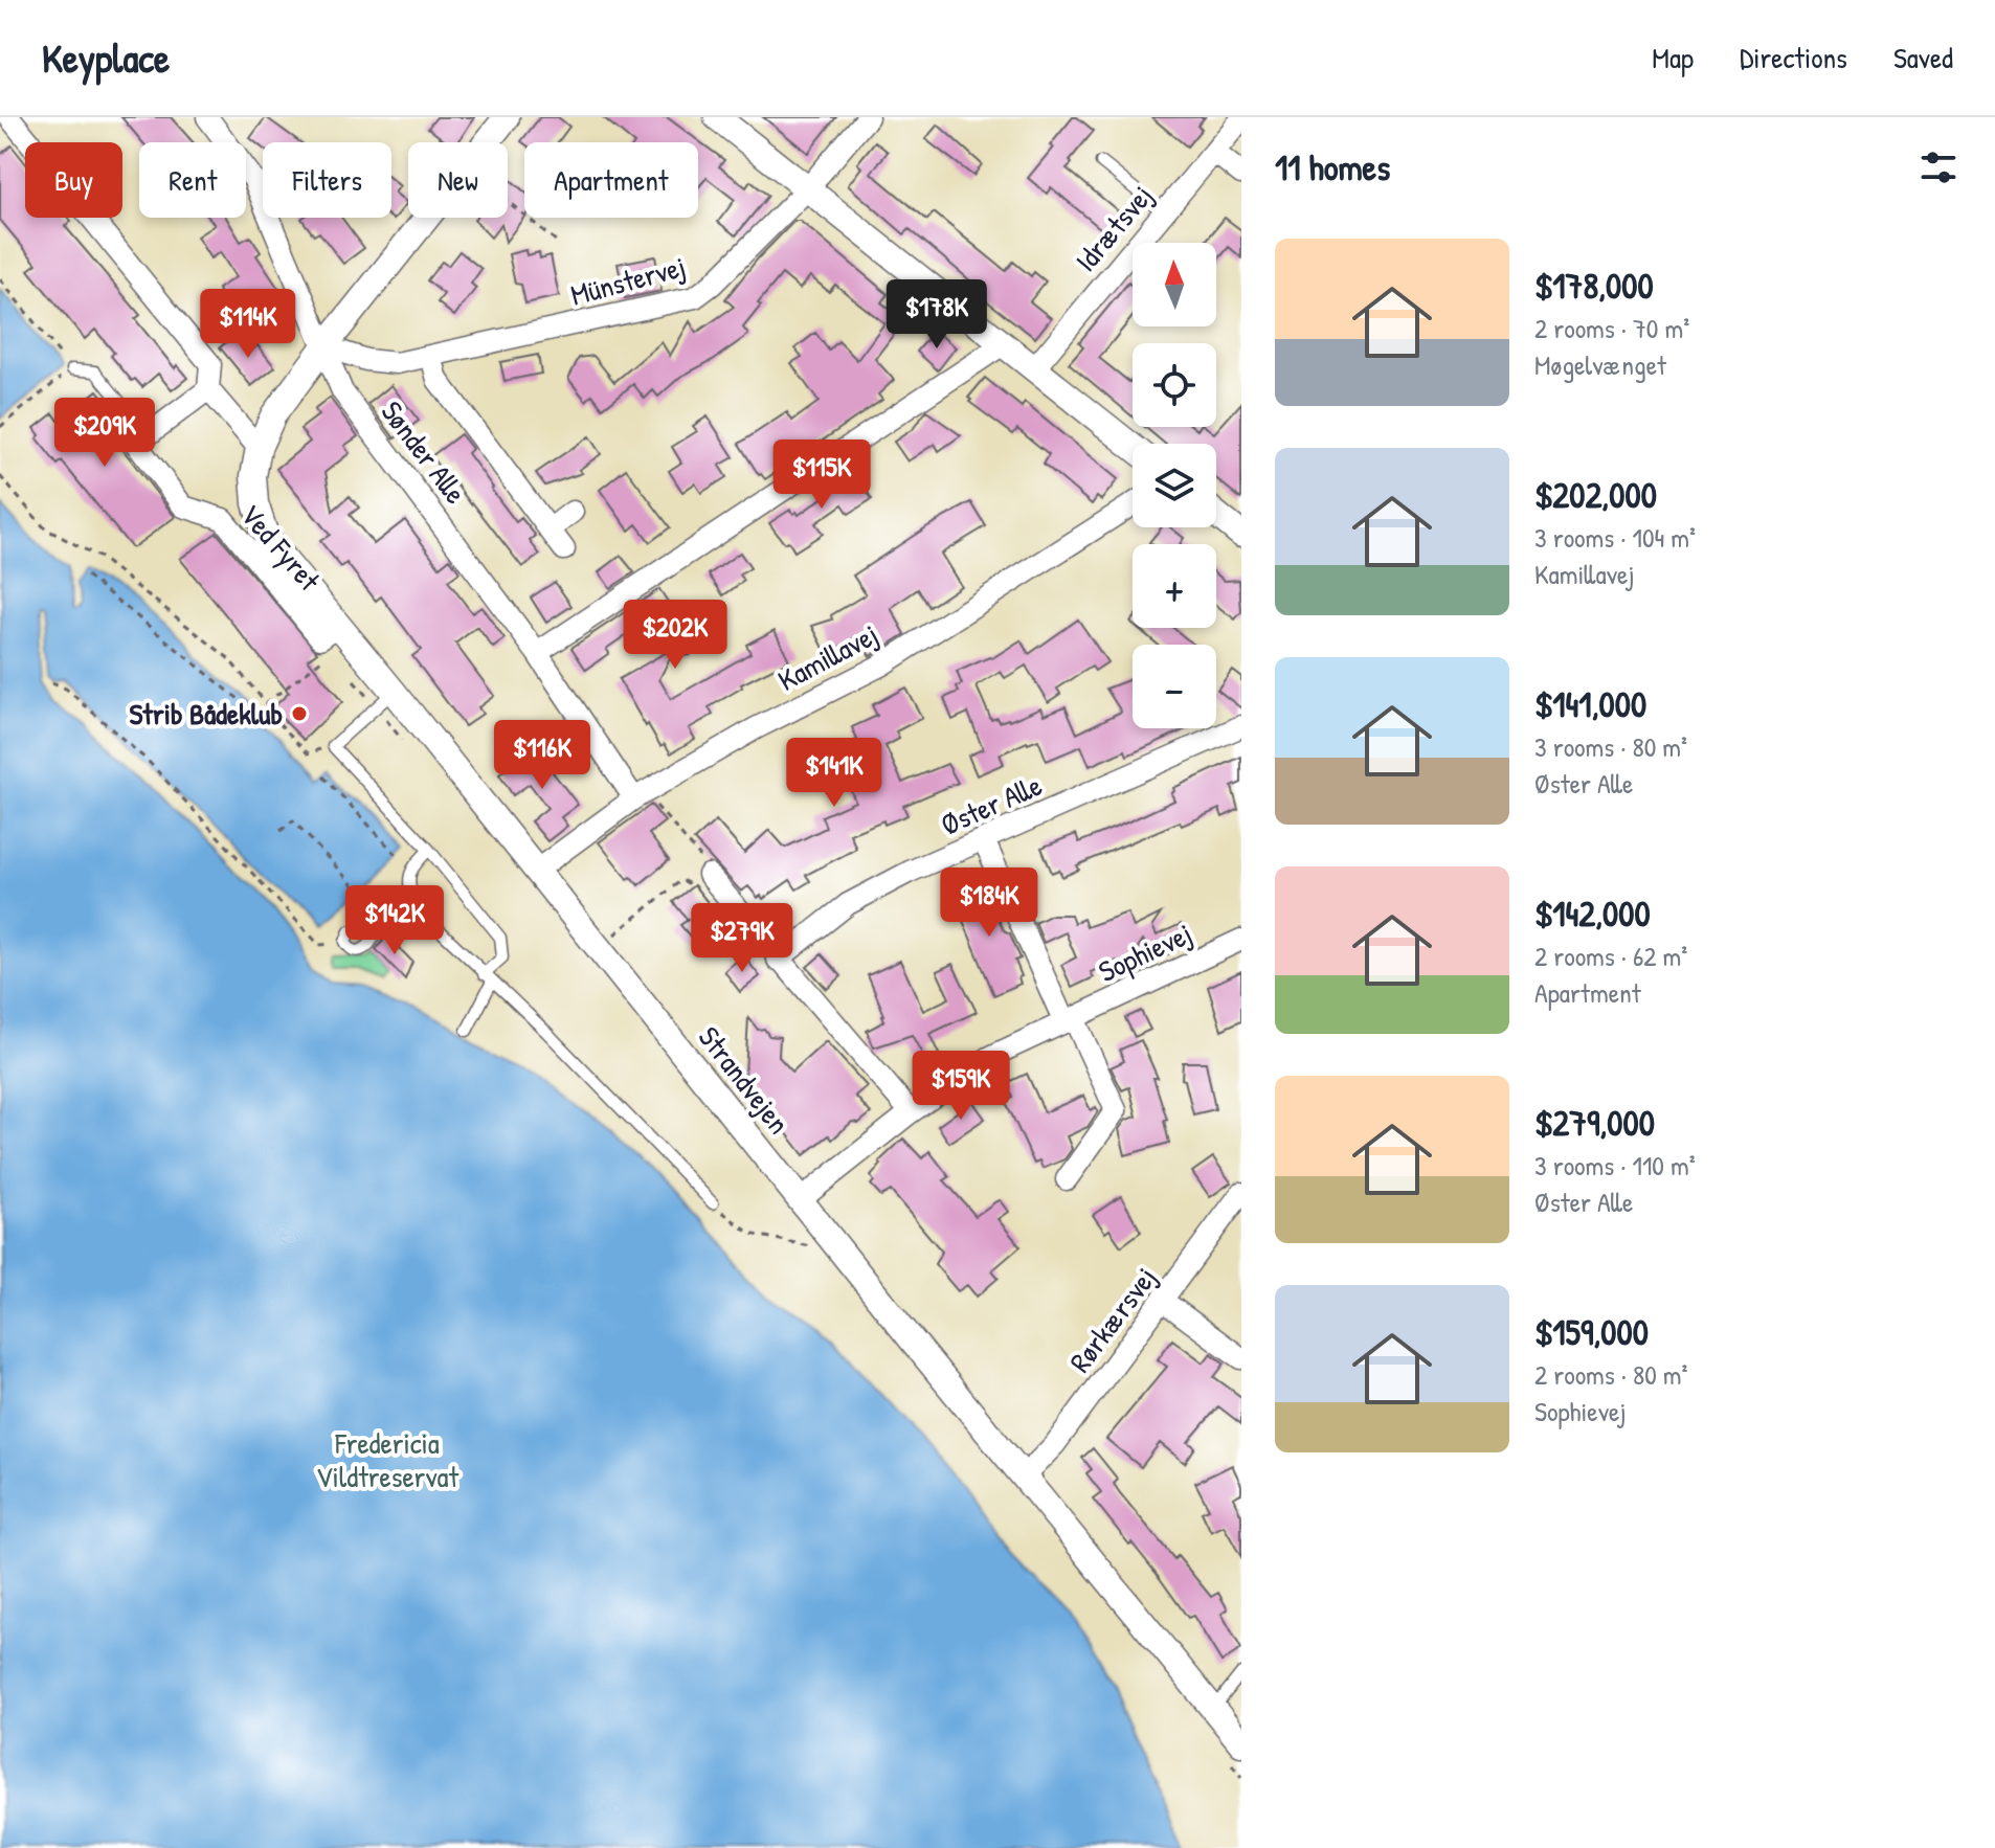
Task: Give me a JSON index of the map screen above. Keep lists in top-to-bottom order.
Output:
{
  "streets": {
    "street": [
      "Idrætsvej",
      "Münstervej",
      "Sønder Alle",
      "Ved Fyret",
      "Kamillavej",
      "Øster Alle",
      "Sophievej",
      "Strandvejen",
      "Rørkærsvej"
    ]
  },
  "crossings": [
    ["Münstervej", "Sønder Alle"],
    ["Münstervej", "Strandvejen"],
    ["Sønder Alle", "Kamillavej"],
    ["Sønder Alle", "Strandvejen"],
    ["Ved Fyret", "Strandvejen"],
    ["Kamillavej", "Strandvejen"],
    ["Sophievej", "Strandvejen"],
    ["Strandvejen", "Rørkærsvej"]
  ],
  "parks": ["Fredericia Vildtreservat"],
  "places": ["Strib Bådeklub"],
  "north": "top",
  "page": {
    "header": "Keyplace",
    "nav": ["Map", "Directions", "Saved"],
    "heading": "11 homes",
    "chip": [
      "Buy",
      "Rent",
      "Filters",
      "New",
      "Apartment"
    ],
    "list": [
      {
        "name": "$178,000",
        "note": "2 rooms · 70 m² · Møgelvænget"
      },
      {
        "name": "$202,000",
        "note": "3 rooms · 104 m² · Kamillavej"
      },
      {
        "name": "$141,000",
        "note": "3 rooms · 80 m² · Øster Alle"
      },
      {
        "name": "$142,000",
        "note": "2 rooms · 62 m² · Apartment"
      },
      {
        "name": "$279,000",
        "note": "3 rooms · 110 m² · Øster Alle"
      },
      {
        "name": "$159,000",
        "note": "2 rooms · 80 m² · Sophievej"
      }
    ],
    "map_buttons": ["+", "−"],
    "price": [
      "$178K",
      "$114K",
      "$209K",
      "$115K",
      "$202K",
      "$116K",
      "$141K",
      "$184K",
      "$142K",
      "$279K",
      "$159K"
    ]
  }
}
